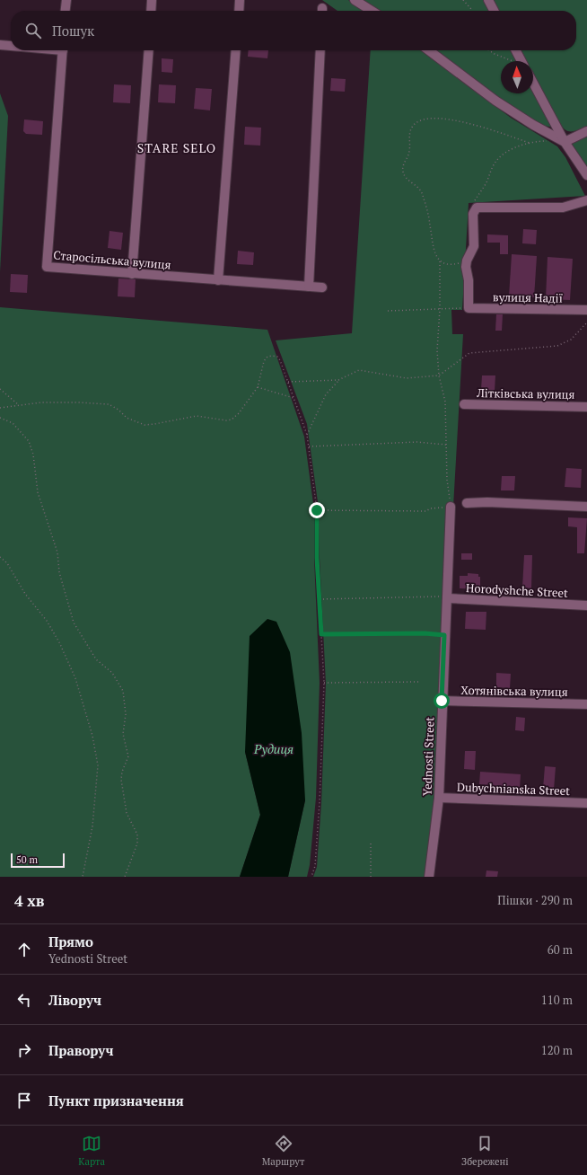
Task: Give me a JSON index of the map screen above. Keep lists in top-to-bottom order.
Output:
{
  "streets": {
    "street": [
      "Старосільська вулиця",
      "вулиця Надії",
      "Літківська вулиця",
      "Horodyshche Street",
      "Хотянівська вулиця",
      "Yednosti Street",
      "Dubychnianska Street"
    ]
  },
  "crossings": [
    ["Horodyshche Street", "Yednosti Street"],
    ["Хотянівська вулиця", "Yednosti Street"],
    ["Yednosti Street", "Dubychnianska Street"]
  ],
  "districts": ["STARE SELO"],
  "water": ["Рудиця"],
  "scale_bar": "50 m",
  "north": "top",
  "page": {
    "search": "Пошук",
    "scale": "50 m",
    "heading": ["4 хв", "Пішки · 290 m"],
    "list": [
      ["Прямо", "Yednosti Street", "60 m"],
      ["Ліворуч", "110 m"],
      ["Праворуч", "120 m"],
      "Пункт призначення"
    ],
    "nav": ["Карта", "Маршрут", "Збережені"]
  }
}
